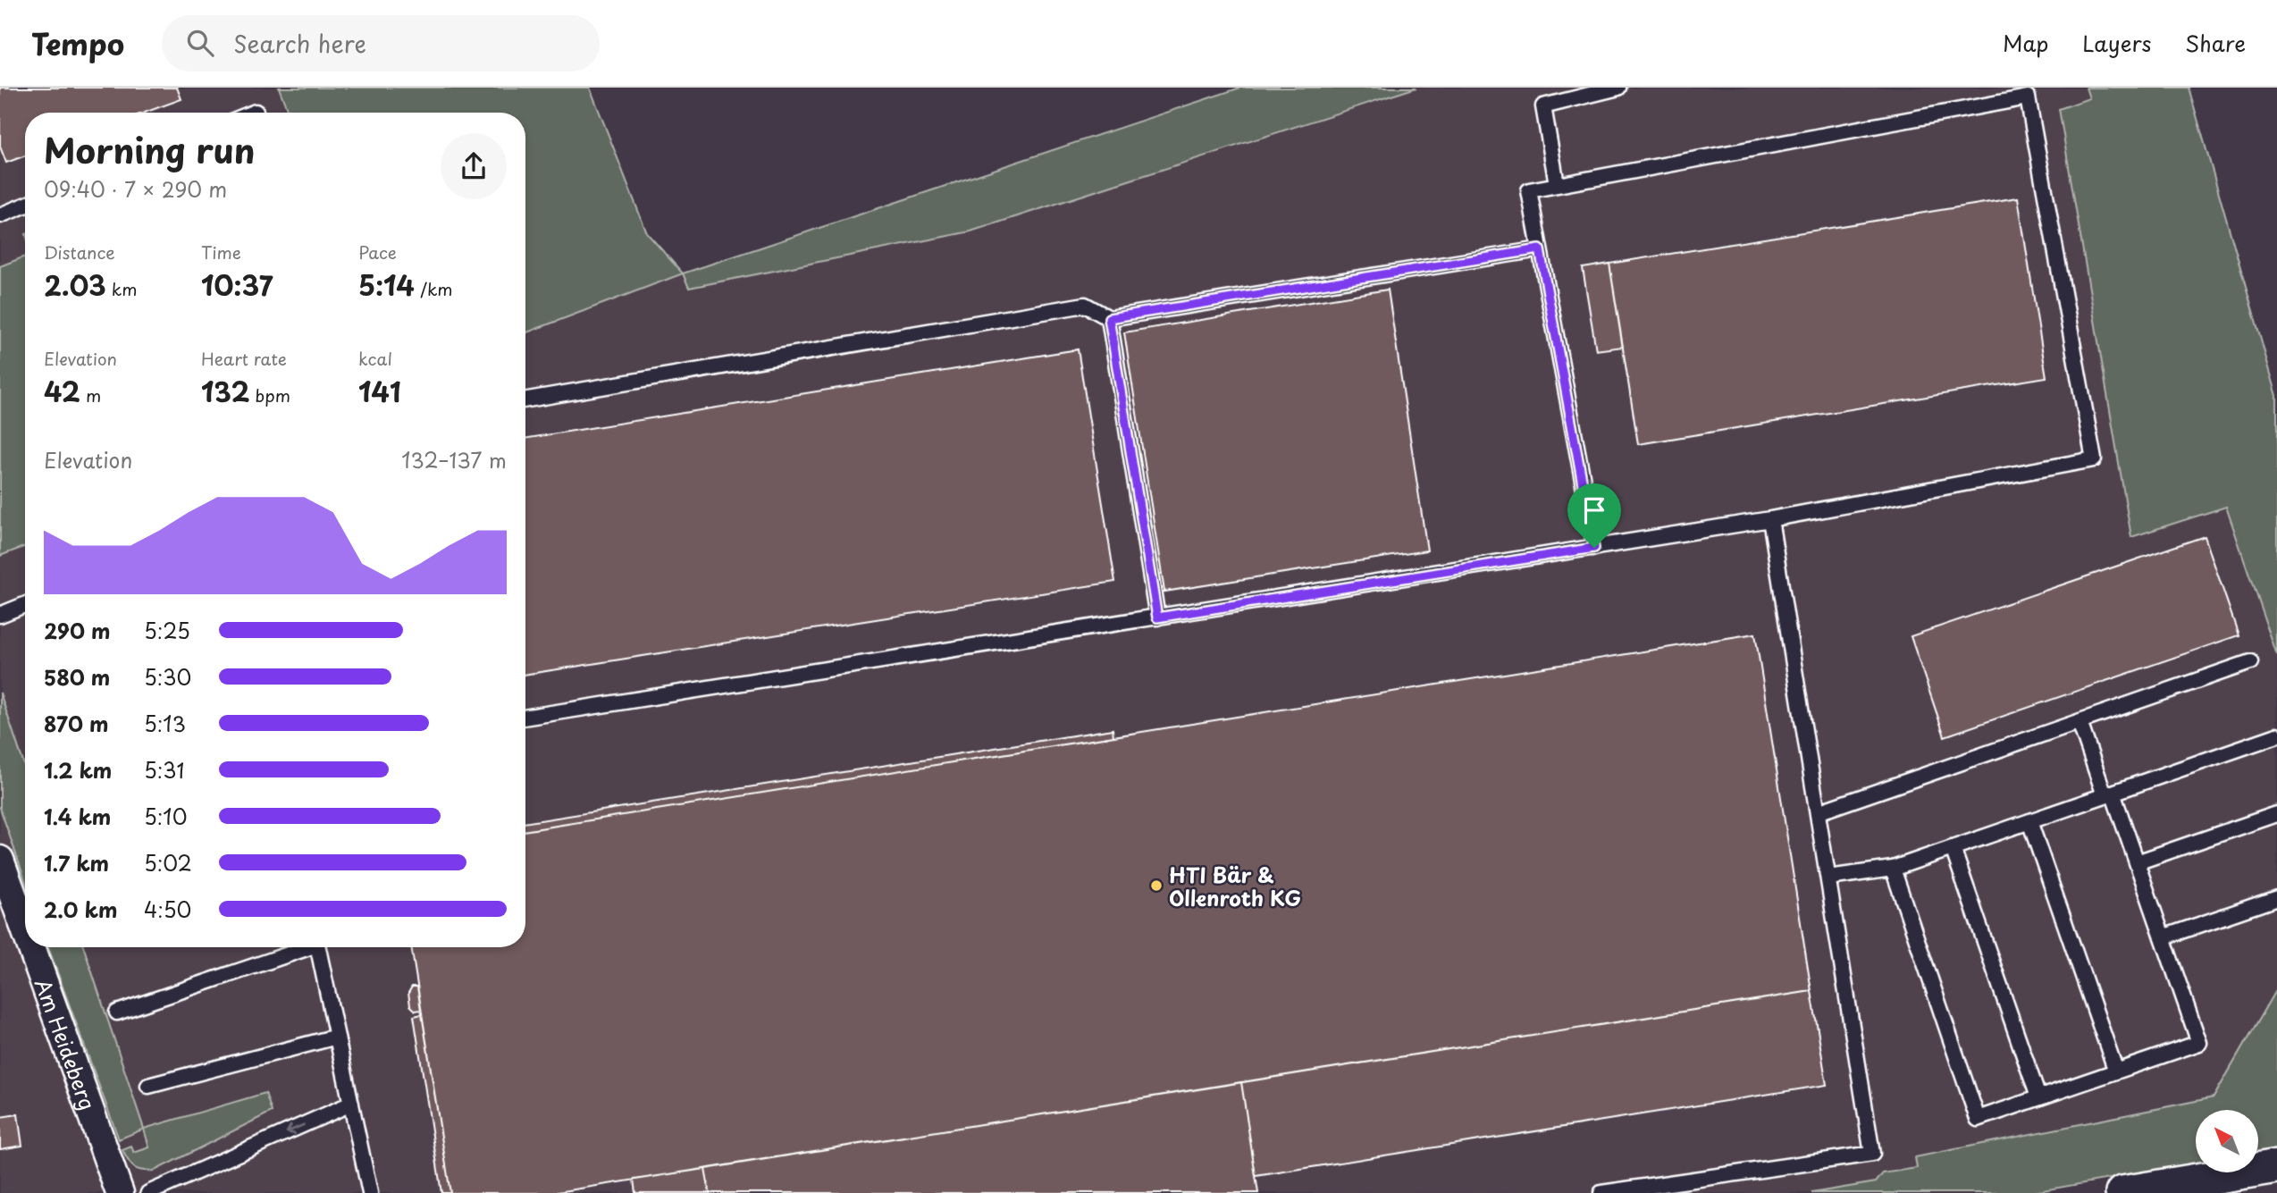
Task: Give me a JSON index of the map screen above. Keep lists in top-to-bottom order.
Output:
{
  "streets": {
    "street": ["Am Heideberg"]
  },
  "places": ["HTI Bär & Ollenroth KG"],
  "north": "top left",
  "page": {
    "header": "Tempo",
    "search": "Search here",
    "nav": ["Map", "Layers", "Share"],
    "heading": ["Morning run", "09:40 · 7 × 290 m"],
    "stats": [
      ["Distance", "2.03 km"],
      ["Time", "10:37"],
      ["Pace", "5:14 /km"],
      ["Elevation", "42 m"],
      ["Heart rate", "132 bpm"],
      ["kcal", "141"]
    ],
    "chart": ["Elevation", "132–137 m"],
    "list": [
      {
        "name": "290 m",
        "note": "5:25"
      },
      {
        "name": "580 m",
        "note": "5:30"
      },
      {
        "name": "870 m",
        "note": "5:13"
      },
      {
        "name": "1.2 km",
        "note": "5:31"
      },
      {
        "name": "1.4 km",
        "note": "5:10"
      },
      {
        "name": "1.7 km",
        "note": "5:02"
      },
      {
        "name": "2.0 km",
        "note": "4:50"
      }
    ]
  }
}
